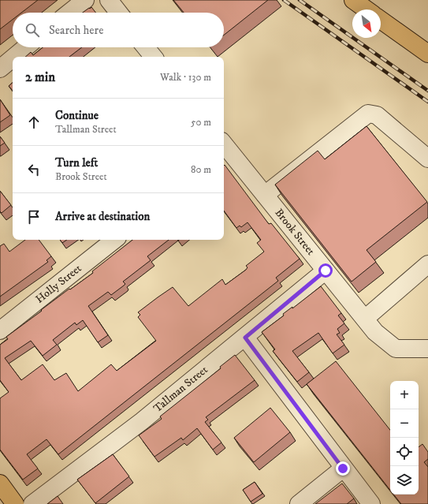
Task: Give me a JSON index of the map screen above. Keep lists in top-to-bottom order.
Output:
{
  "streets": {
    "street": ["Brook Street", "Holly Street", "Tallman Street"]
  },
  "crossings": [
    ["Brook Street", "Tallman Street"]
  ],
  "north": "bottom right",
  "page": {
    "search": "Search here",
    "heading": ["2 min", "Walk · 130 m"],
    "list": [
      ["Continue", "Tallman Street", "50 m"],
      ["Turn left", "Brook Street", "80 m"],
      "Arrive at destination"
    ],
    "map_buttons": ["+", "−"]
  }
}
